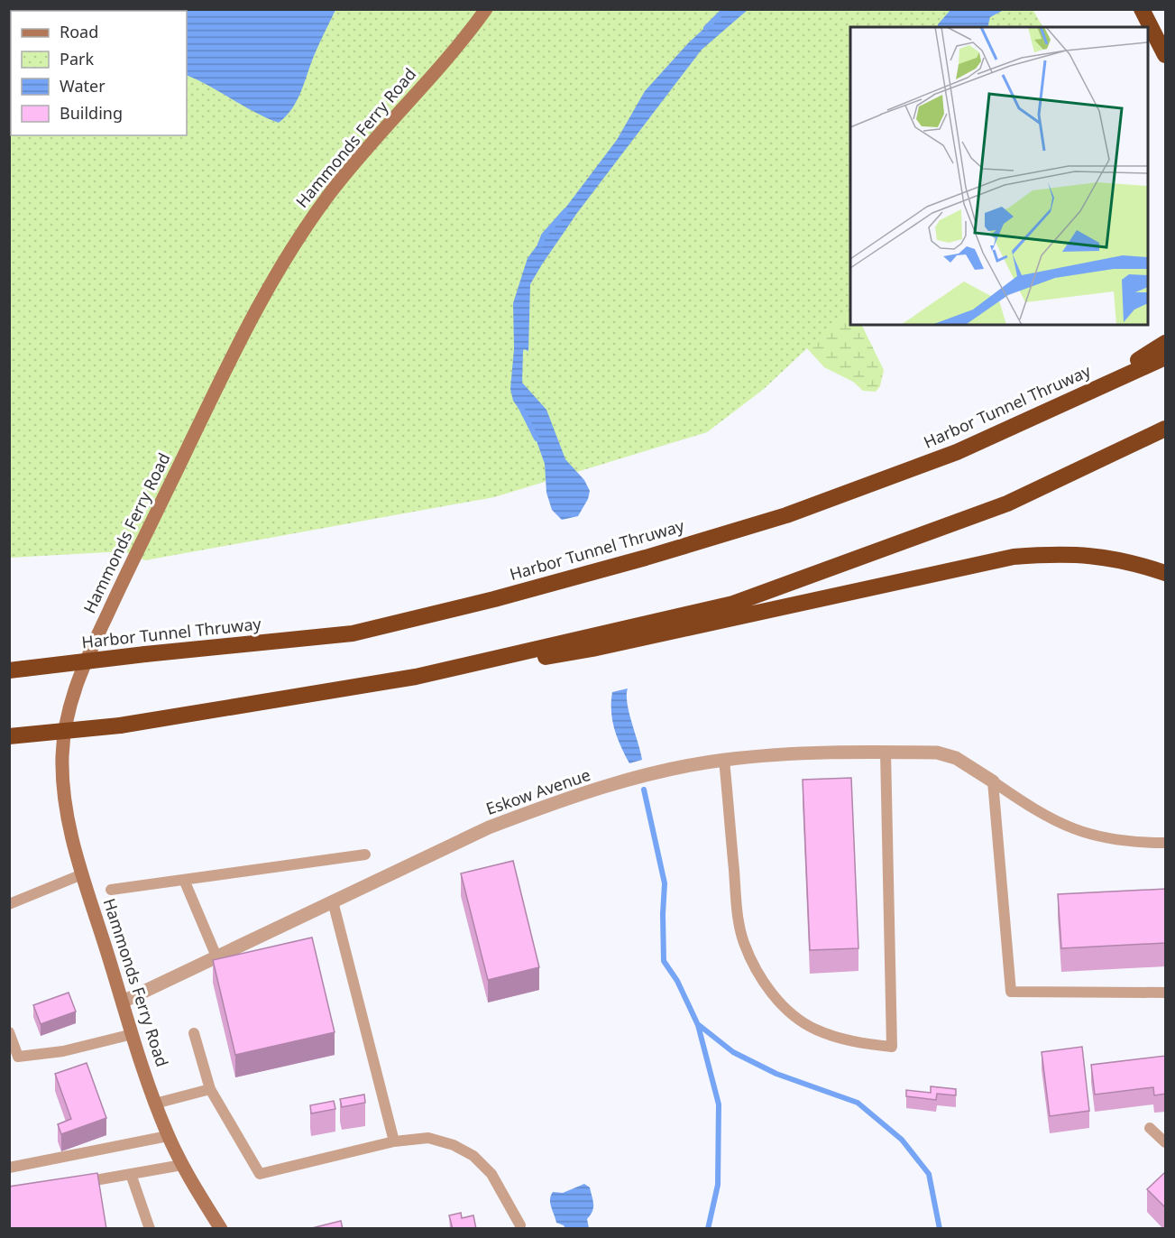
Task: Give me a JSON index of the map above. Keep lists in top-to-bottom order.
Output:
{
  "streets": {
    "highway": ["Harbor Tunnel Thruway"],
    "street": ["Hammonds Ferry Road", "Eskow Avenue"]
  },
  "crossings": [
    ["Hammonds Ferry Road", "Eskow Avenue"]
  ],
  "legend": [
    "Road",
    "Park",
    "Water",
    "Building"
  ]
}
